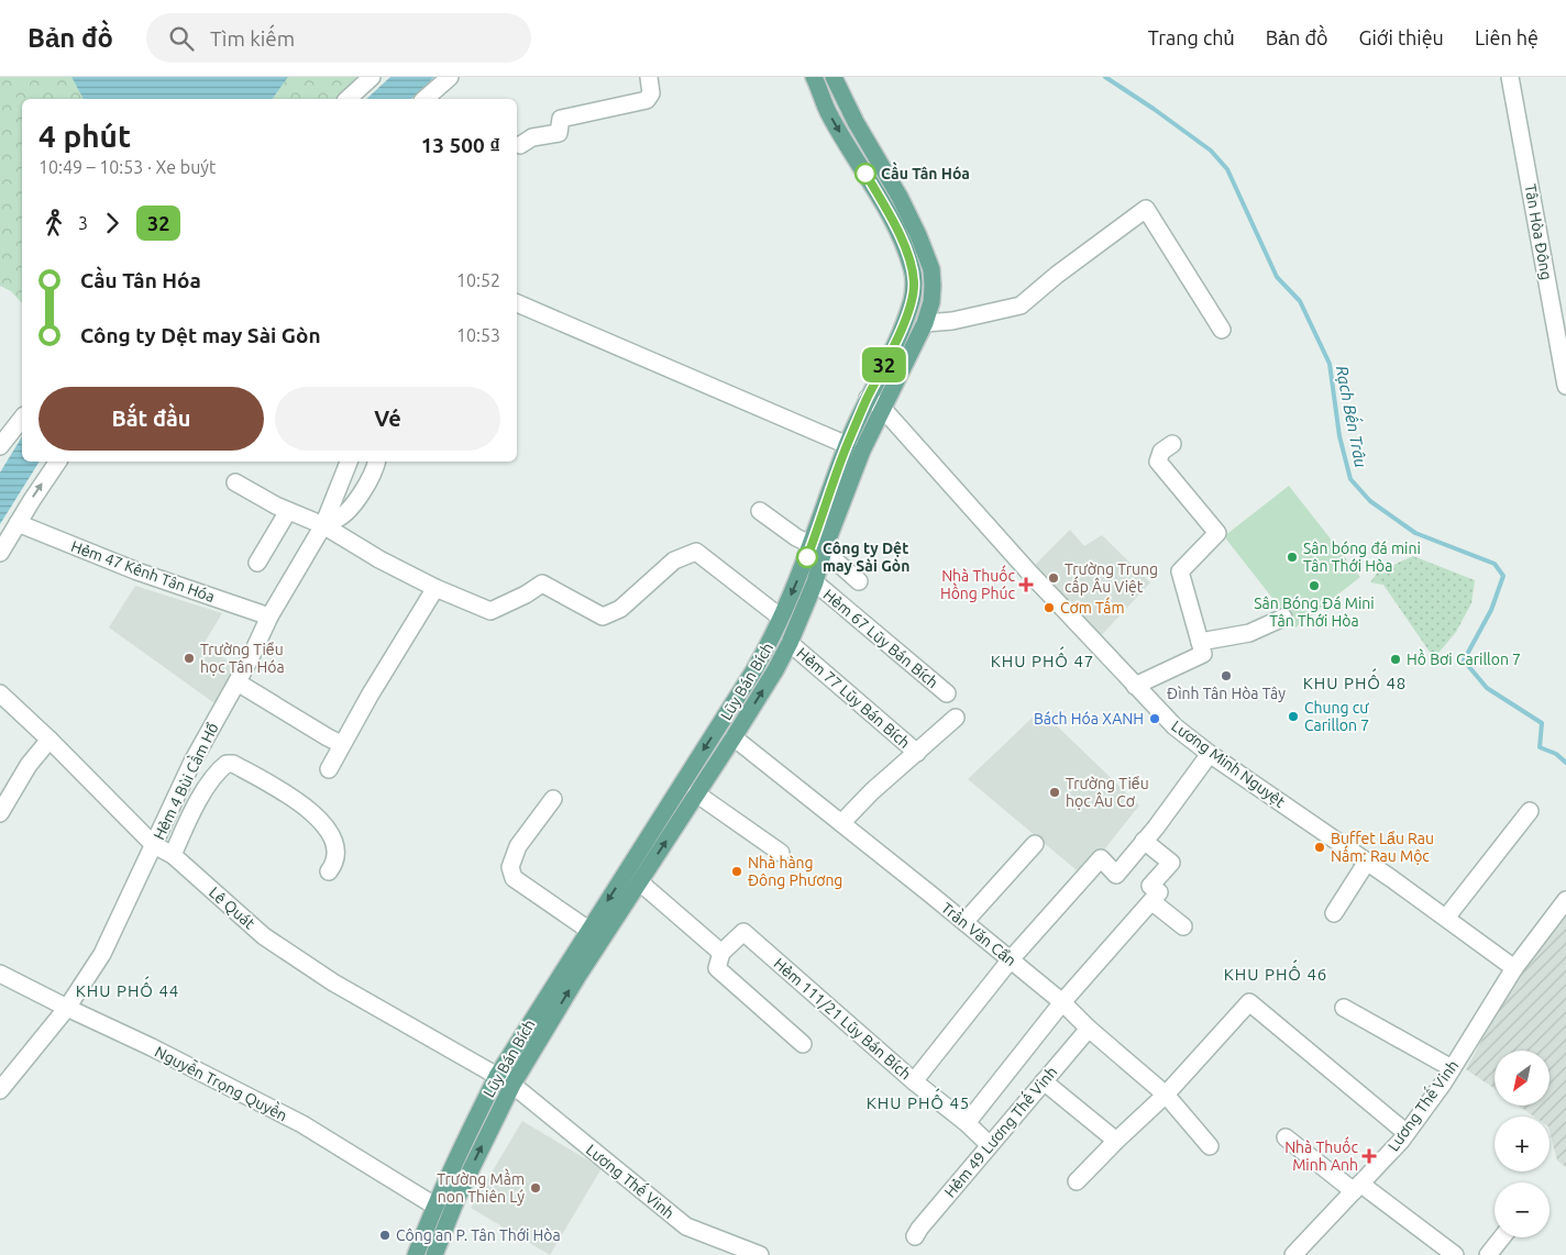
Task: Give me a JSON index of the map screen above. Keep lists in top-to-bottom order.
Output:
{
  "streets": {
    "main road": ["Lũy Bán Bích"],
    "street": [
      "Tân Hòa Đông",
      "Hẻm 47 Kênh Tân Hóa",
      "Hẻm 67 Lũy Bán Bích",
      "Hẻm 77 Lũy Bán Bích",
      "Lương Minh Nguyệt",
      "Hẻm 4 Bùi Cầm Hổ",
      "Lê Quát",
      "Trần Văn Cẩn",
      "Hẻm 111/21 Lũy Bán Bích",
      "Nguyễn Trọng Quyền",
      "Lương Thế Vinh",
      "Hẻm 49 Lương Thế Vinh"
    ]
  },
  "crossings": [
    ["Hẻm 47 Kênh Tân Hóa", "Hẻm 4 Bùi Cầm Hổ"],
    ["Hẻm 67 Lũy Bán Bích", "Lũy Bán Bích"],
    ["Lũy Bán Bích", "Hẻm 77 Lũy Bán Bích"],
    ["Lũy Bán Bích", "Lương Minh Nguyệt"],
    ["Lũy Bán Bích", "Lê Quát"],
    ["Lũy Bán Bích", "Trần Văn Cẩn"],
    ["Lũy Bán Bích", "Nguyễn Trọng Quyền"],
    ["Lũy Bán Bích", "Lương Thế Vinh"],
    ["Lương Minh Nguyệt", "Lương Thế Vinh"],
    ["Hẻm 4 Bùi Cầm Hổ", "Lê Quát"],
    ["Hẻm 4 Bùi Cầm Hổ", "Nguyễn Trọng Quyền"],
    ["Lê Quát", "Lương Thế Vinh"],
    ["Trần Văn Cẩn", "Hẻm 49 Lương Thế Vinh"],
    ["Hẻm 111/21 Lũy Bán Bích", "Hẻm 49 Lương Thế Vinh"]
  ],
  "districts": [
    "KHU PHỐ 47",
    "KHU PHỐ 48",
    "KHU PHỐ 46",
    "KHU PHỐ 44",
    "KHU PHỐ 45"
  ],
  "water": ["Rạch Bến Trâu"],
  "places": {
    "other": [
      "Cầu Tân Hóa",
      "Công ty Dệt may Sài Gòn",
      "Sân bóng đá mini Tân Thới Hòa",
      "Trường Trung cấp Âu Việt",
      "Sân Bóng Đá Mini Tân Thới Hòa",
      "Cơm Tấm",
      "Trường Tiểu học Tân Hóa",
      "Hồ Bơi Carillon 7",
      "Đình Tân Hòa Tây",
      "Chung cư Carillon 7",
      "Bách Hóa XANH",
      "Trường Tiểu học Âu Cơ",
      "Buffet Lẩu Rau Nấm: Rau Mộc",
      "Nhà hàng Đông Phương",
      "Trường Mầm non Thiên Lý",
      "Công an P. Tân Thới Hòa"
    ],
    "health": ["Nhà Thuốc Hồng Phúc", "Nhà Thuốc Minh Anh"]
  },
  "lines": ["bus line 32"],
  "north": "bottom left",
  "page": {
    "header": "Bản đồ",
    "search": "Tìm kiếm",
    "nav": [
      "Trang chủ",
      "Bản đồ",
      "Giới thiệu",
      "Liên hệ"
    ],
    "on_map": "32",
    "heading": ["4 phút", "10:49 – 10:53 · Xe buýt", "13 500 ₫"],
    "legs": ["3", "32"],
    "list": [
      {
        "name": "Cầu Tân Hóa",
        "value": "10:52"
      },
      {
        "name": "Công ty Dệt may Sài Gòn",
        "value": "10:53"
      }
    ],
    "buttons": ["Bắt đầu", "Vé"],
    "map_buttons": ["+", "−"]
  }
}
